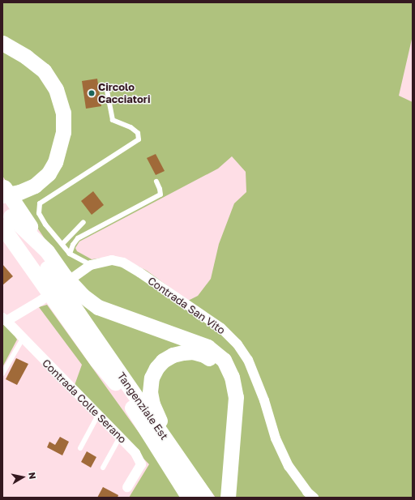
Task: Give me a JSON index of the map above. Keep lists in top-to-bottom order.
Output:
{
  "streets": {
    "main road": ["Tangenziale Est"],
    "street": ["Contrada San Vito", "Contrada Colle Serano"]
  },
  "crossings": [
    ["Contrada San Vito", "Contrada Colle Serano"]
  ],
  "places": ["Circolo Cacciatori"],
  "north": "right"
}
